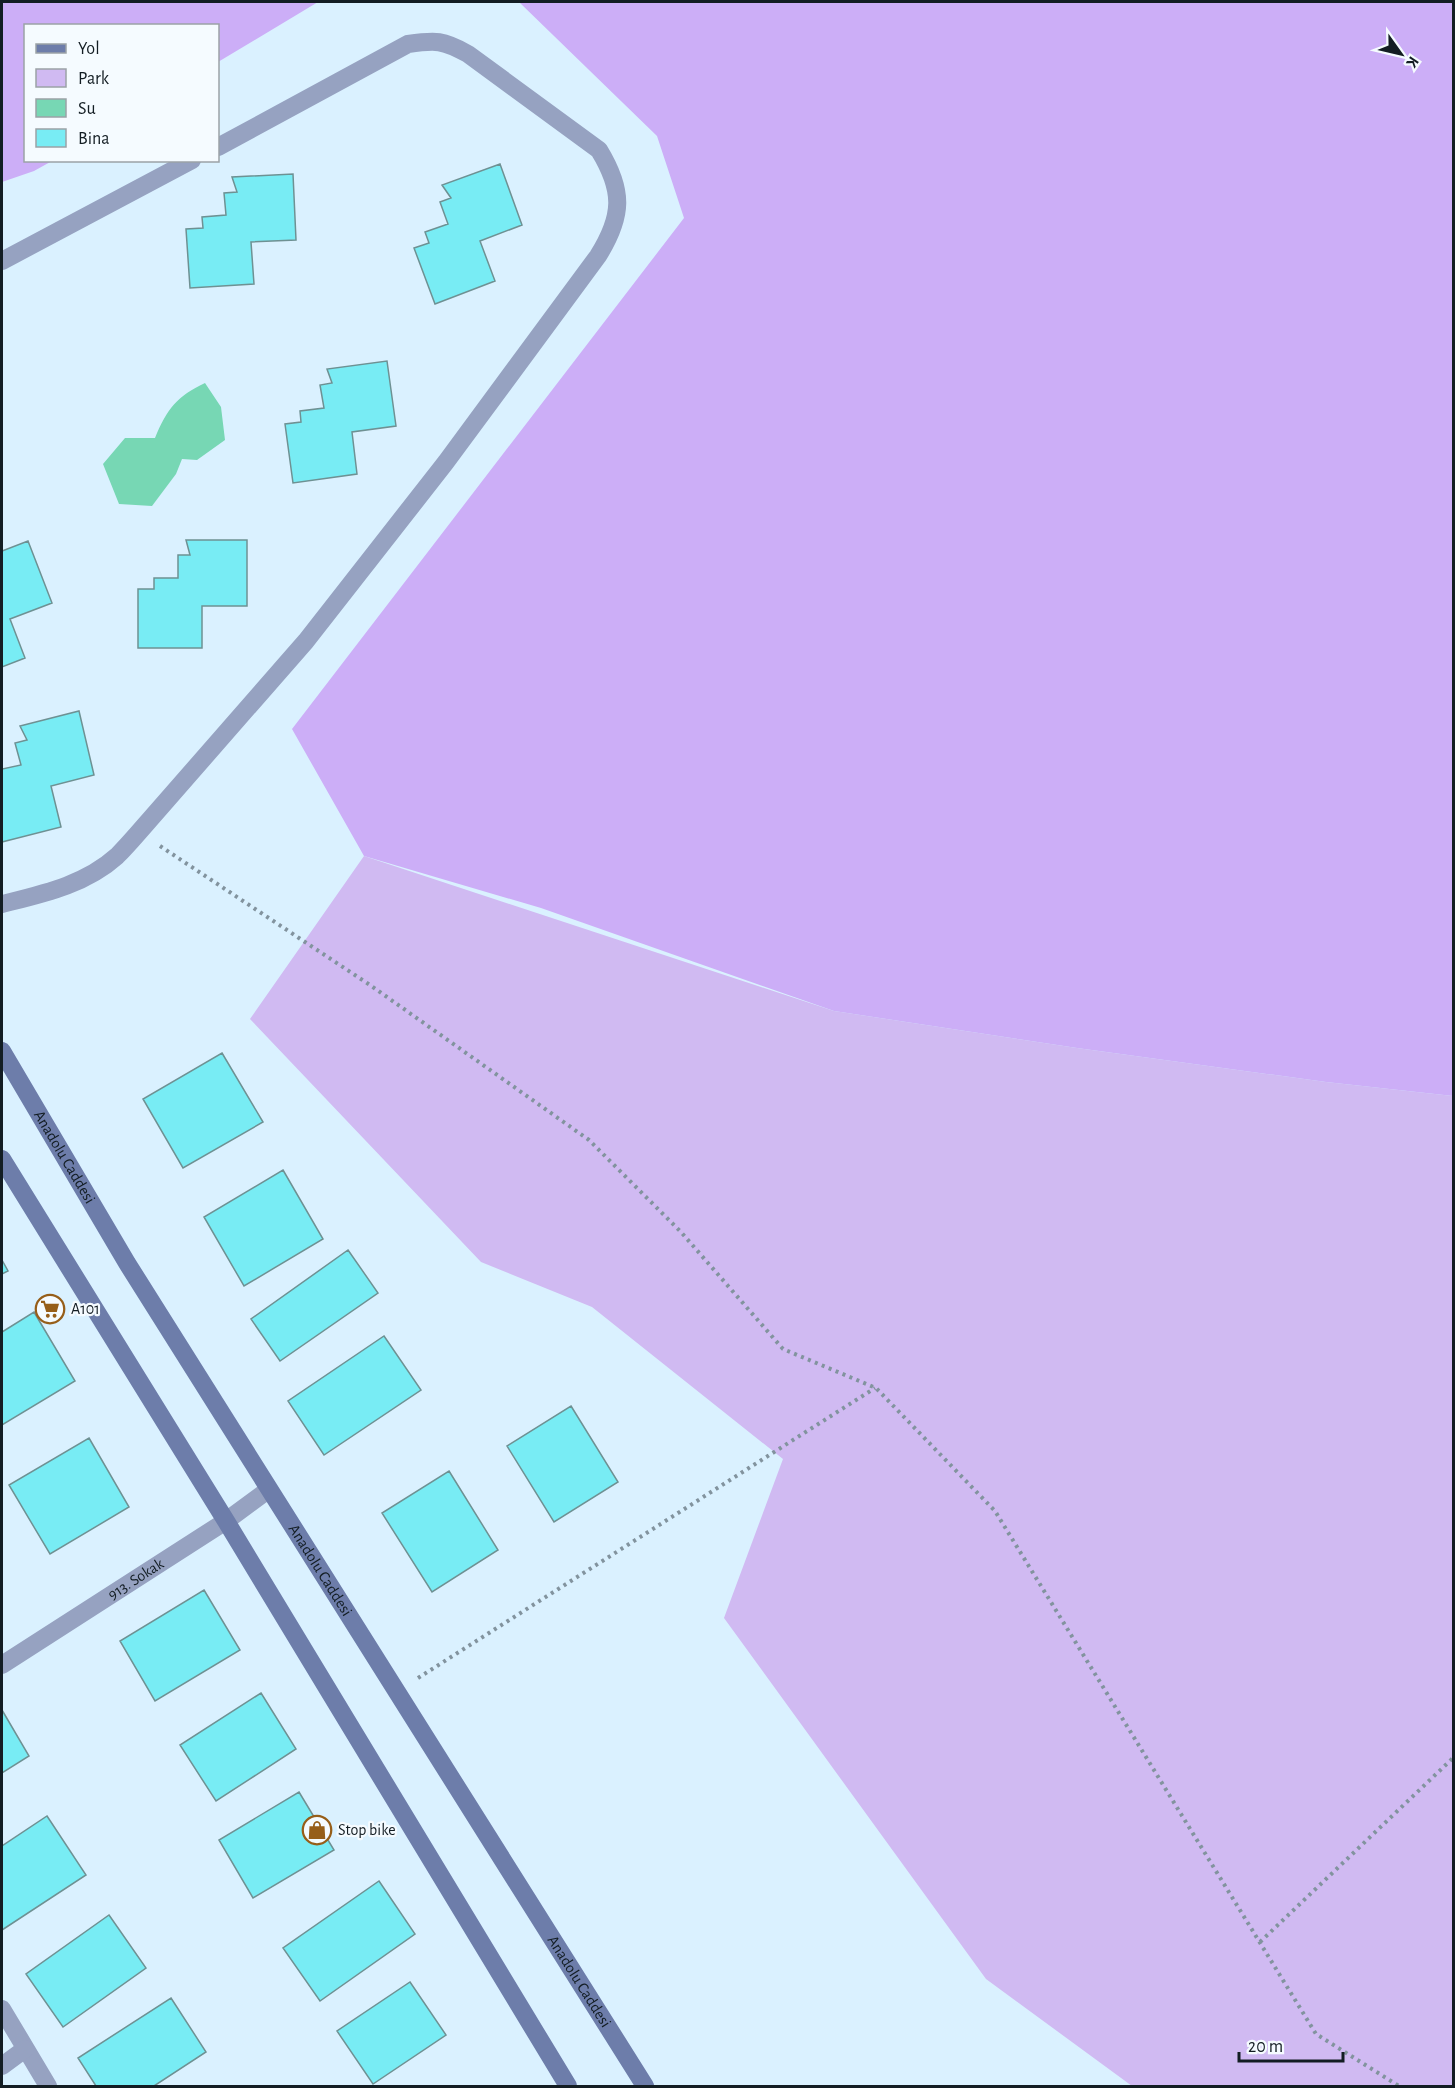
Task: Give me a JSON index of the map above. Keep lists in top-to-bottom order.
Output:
{
  "streets": {
    "main road": ["Anadolu Caddesi"],
    "street": ["913. Sokak"]
  },
  "crossings": [
    ["Anadolu Caddesi", "913. Sokak"]
  ],
  "places": {
    "supermarket": ["A101"],
    "shop": ["Stop bike"]
  },
  "legend": [
    "Yol",
    "Park",
    "Su",
    "Bina"
  ],
  "scale_bar": "20 m",
  "north": "bottom right"
}
